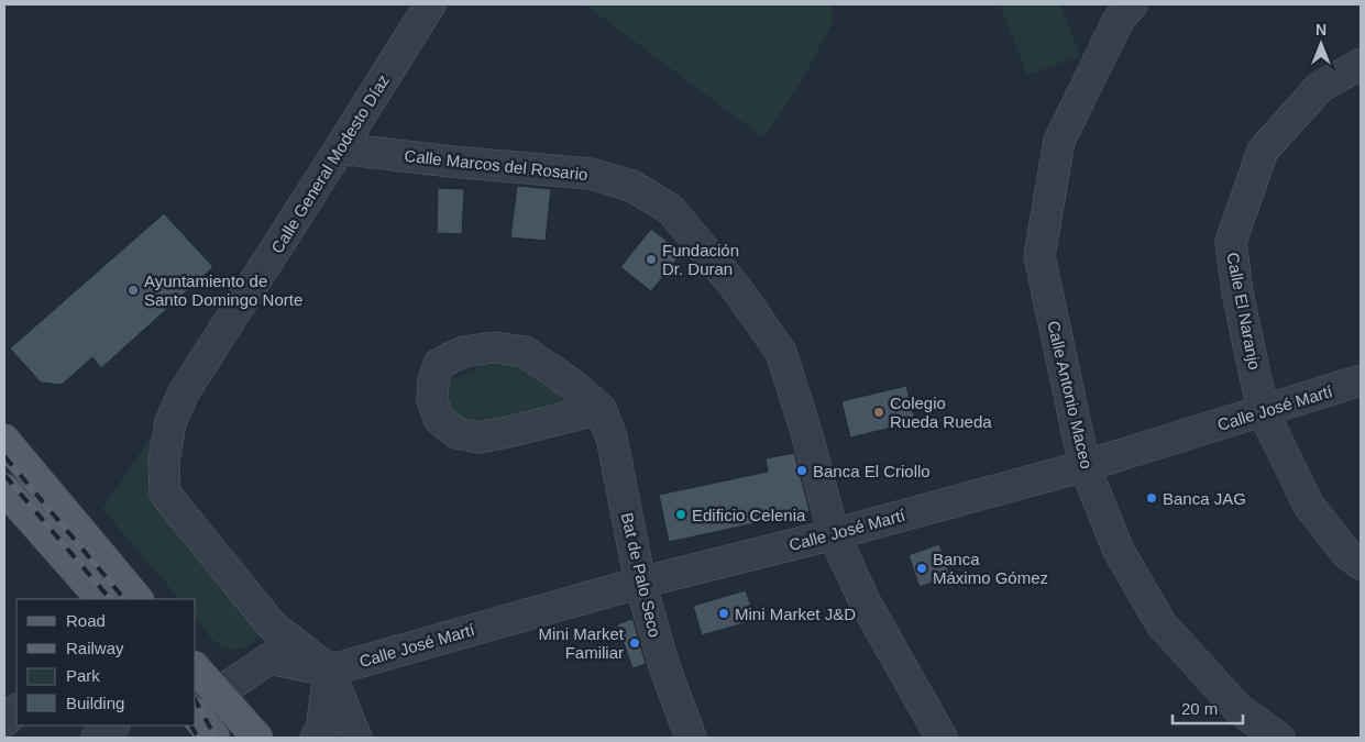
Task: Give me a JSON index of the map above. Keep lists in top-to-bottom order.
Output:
{
  "streets": {
    "street": [
      "Calle General Modesto Díaz",
      "Calle Marcos del Rosario",
      "Calle El Naranjo",
      "Calle Antonio Maceo",
      "Calle José Martí",
      "Bat de Palo Seco"
    ]
  },
  "crossings": [
    ["Calle General Modesto Díaz", "Calle Marcos del Rosario"],
    ["Calle General Modesto Díaz", "Calle José Martí"],
    ["Calle Marcos del Rosario", "Calle José Martí"],
    ["Calle El Naranjo", "Calle José Martí"],
    ["Calle Antonio Maceo", "Calle José Martí"],
    ["Calle José Martí", "Bat de Palo Seco"]
  ],
  "places": [
    "Fundación Dr. Duran",
    "Ayuntamiento de Santo Domingo Norte",
    "Colegio Rueda Rueda",
    "Banca El Criollo",
    "Banca JAG",
    "Edificio Celenia",
    "Banca Máximo Gómez",
    "Mini Market J&D",
    "Mini Market Familiar"
  ],
  "legend": [
    "Road",
    "Railway",
    "Park",
    "Building"
  ],
  "scale_bar": "20 m",
  "north": "top"
}
